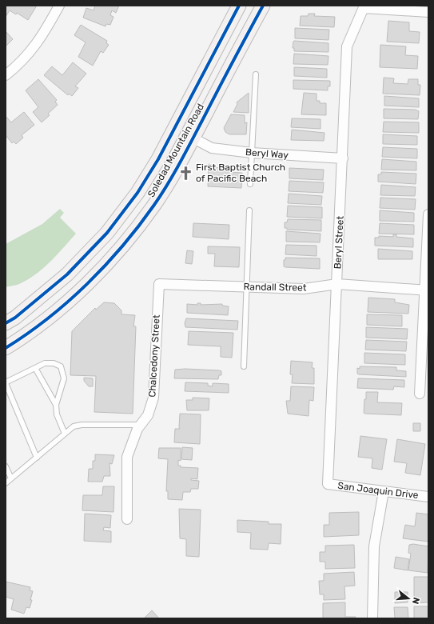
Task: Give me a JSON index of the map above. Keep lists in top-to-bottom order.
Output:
{
  "streets": {
    "main road": ["Soledad Mountain Road"],
    "street": [
      "Beryl Way",
      "Beryl Street",
      "Randall Street",
      "Chalcedony Street",
      "San Joaquin Drive"
    ]
  },
  "crossings": [
    ["Soledad Mountain Road", "Beryl Way"],
    ["Beryl Way", "Beryl Street"],
    ["Beryl Street", "Randall Street"],
    ["Beryl Street", "San Joaquin Drive"],
    ["Randall Street", "Chalcedony Street"]
  ],
  "places": {
    "church": ["First Baptist Church of Pacific Beach"]
  },
  "north": "right"
}
